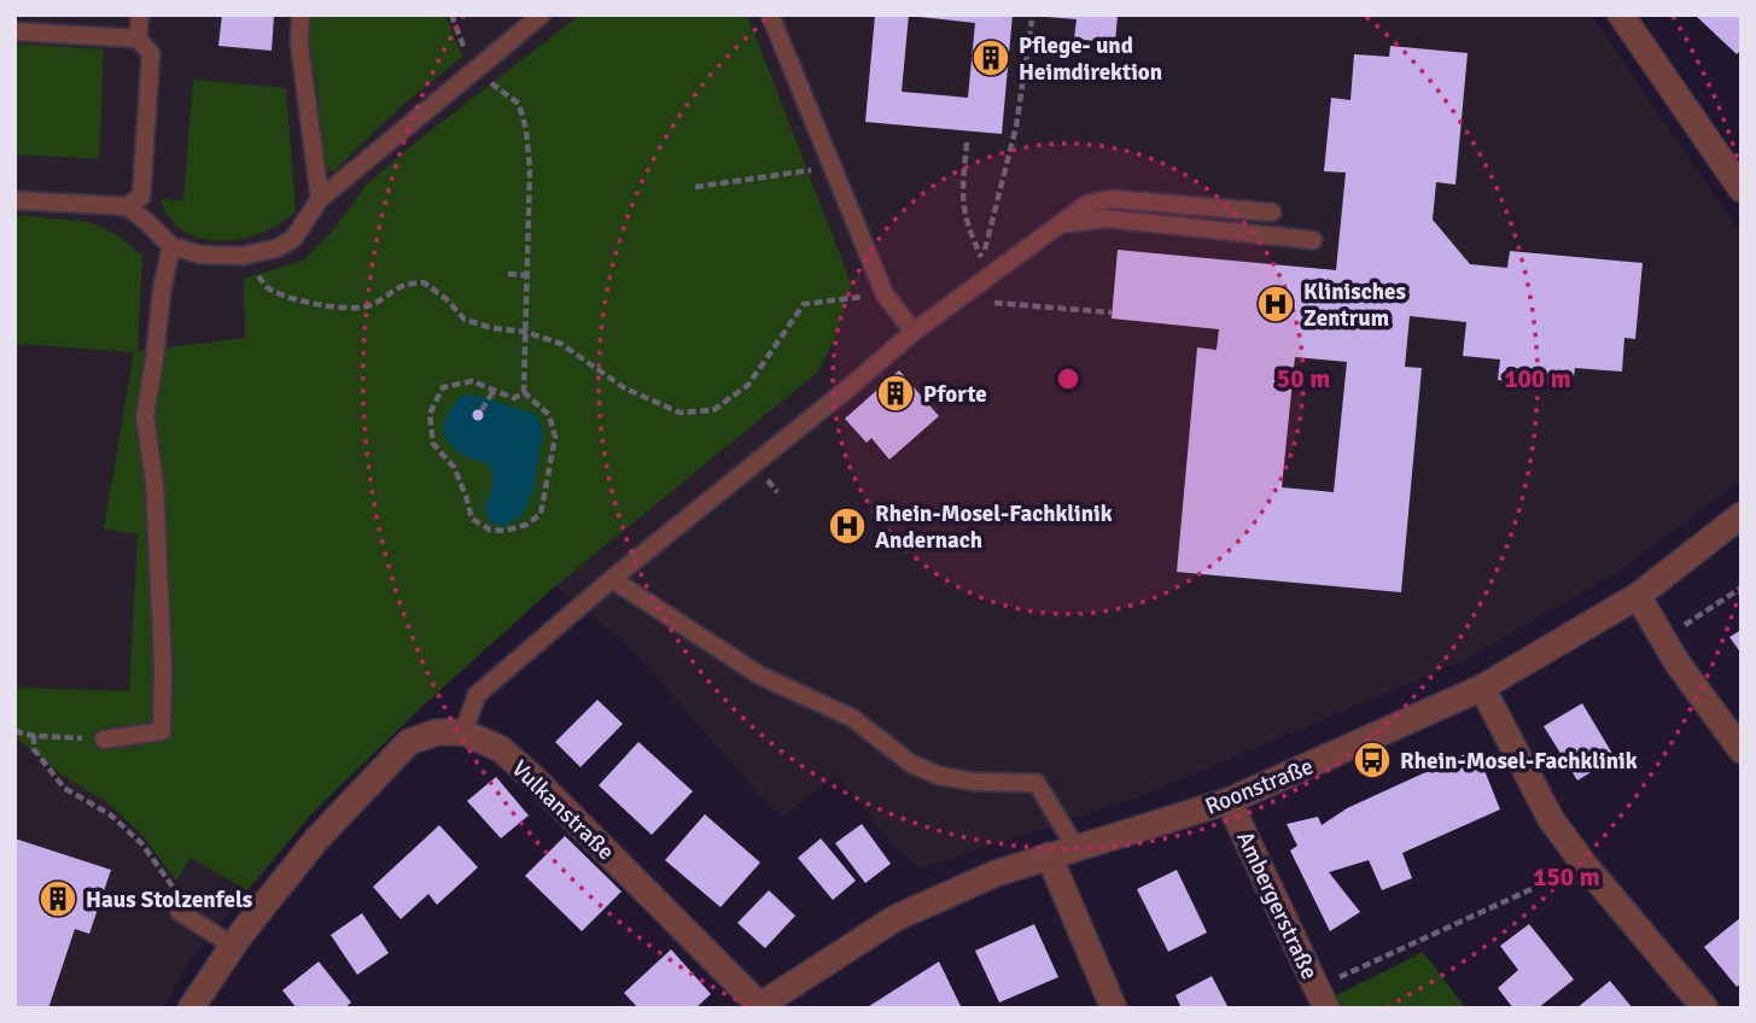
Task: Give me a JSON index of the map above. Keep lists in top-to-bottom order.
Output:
{
  "streets": {
    "street": ["Roonstraße", "Vulkanstraße", "Ambergerstraße"]
  },
  "crossings": [
    ["Roonstraße", "Vulkanstraße"],
    ["Roonstraße", "Ambergerstraße"]
  ],
  "places": {
    "building": ["Pflege- und Heimdirektion", "Pforte", "Haus Stolzenfels"],
    "hospital": ["Klinisches Zentrum", "Rhein-Mosel-Fachklinik Andernach"],
    "bus stop": ["Rhein-Mosel-Fachklinik"]
  },
  "rings": ["50 m", "100 m", "150 m"]
}
